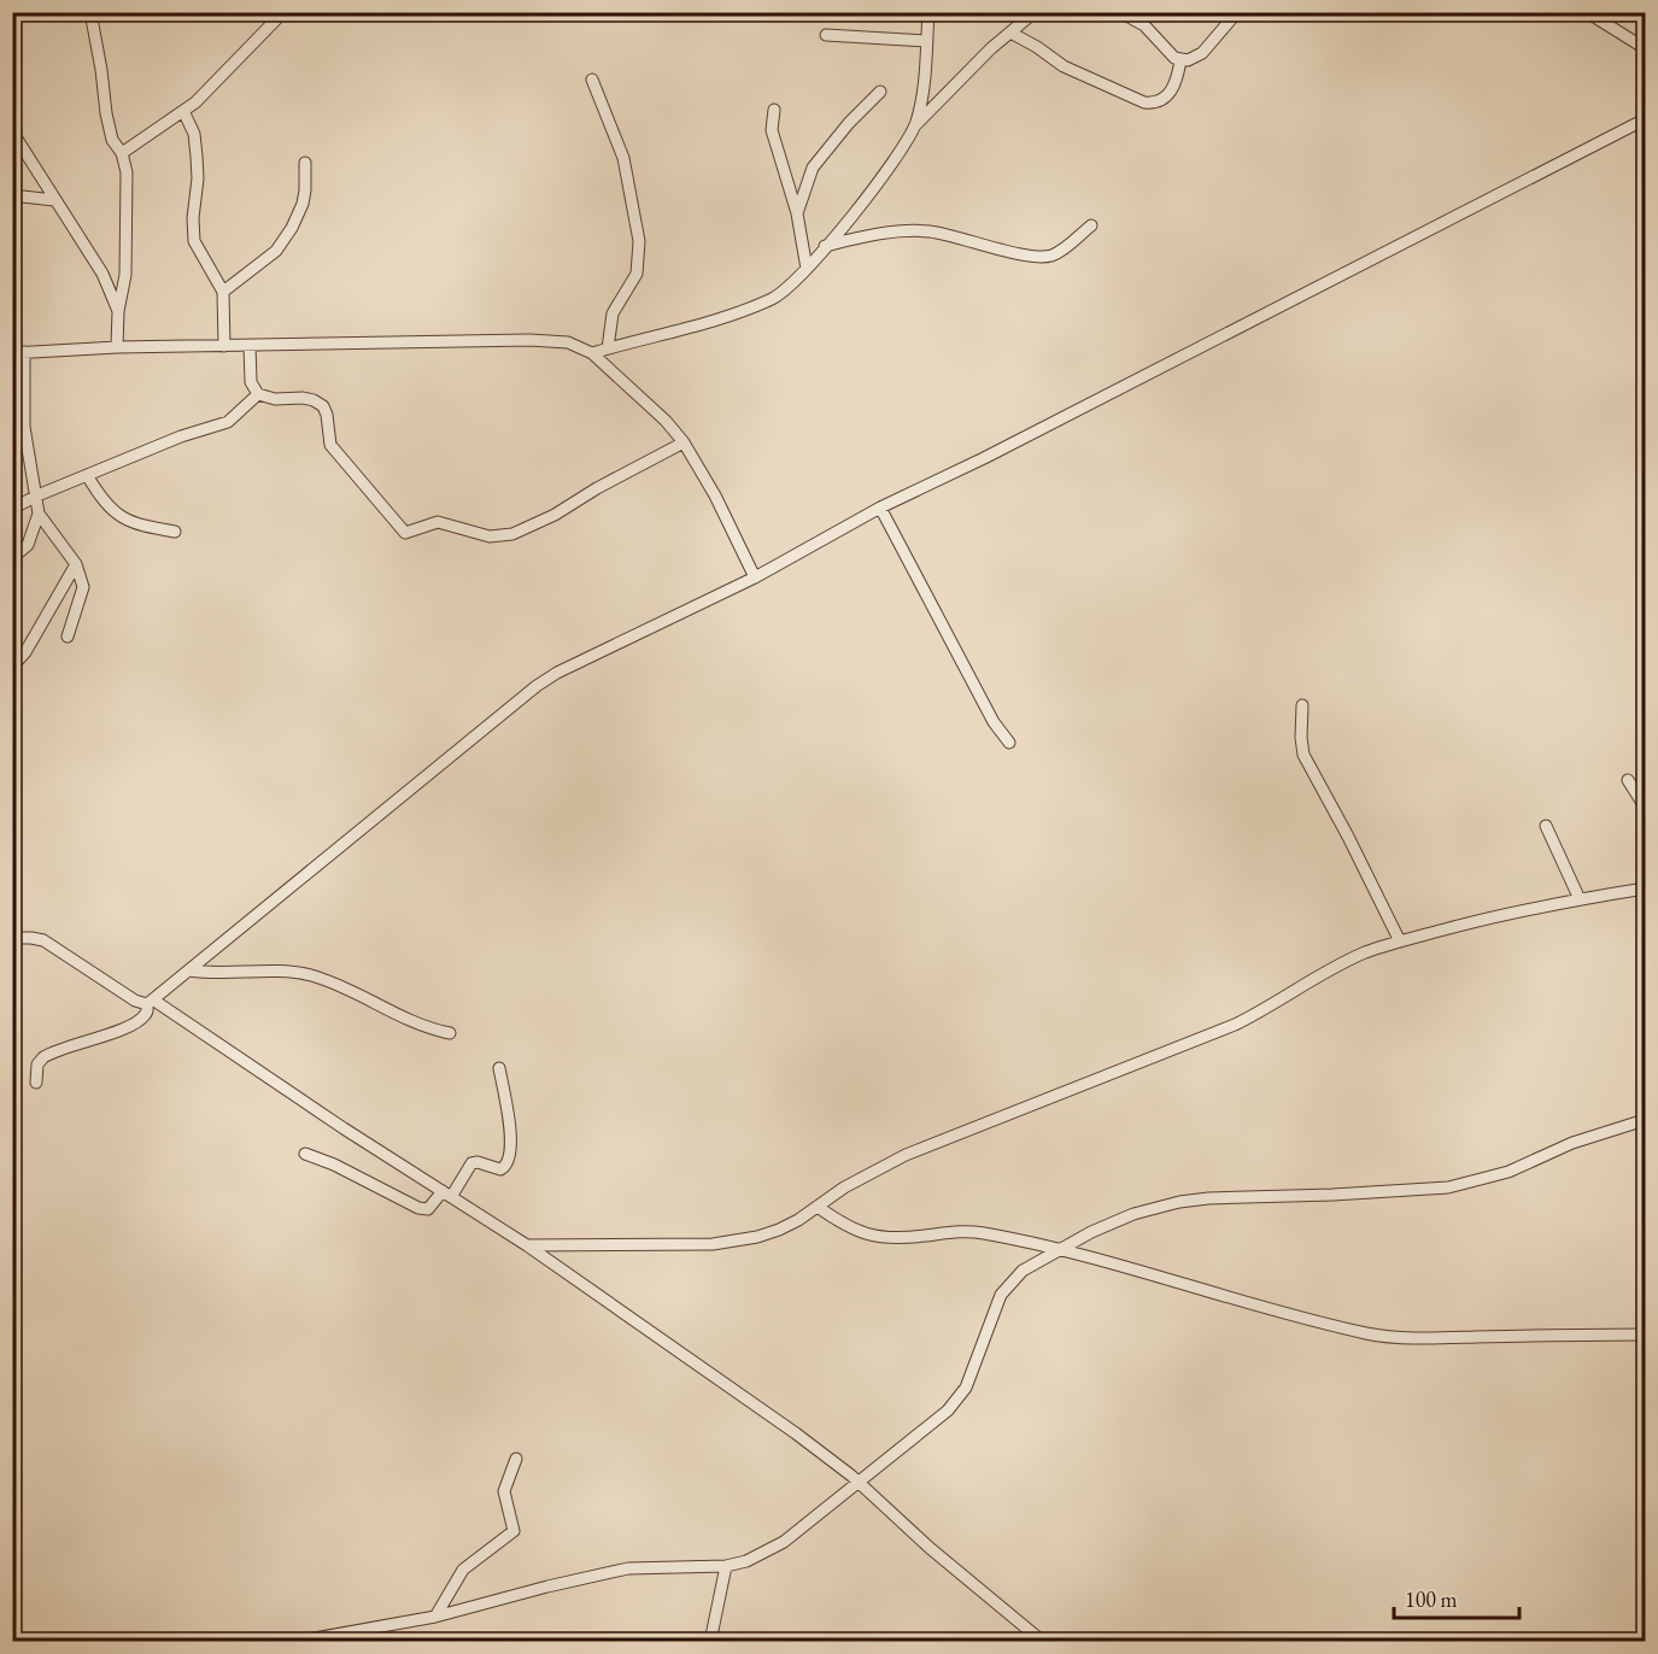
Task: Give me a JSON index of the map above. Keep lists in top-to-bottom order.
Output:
{
  "scale_bar": "100 m"
}
